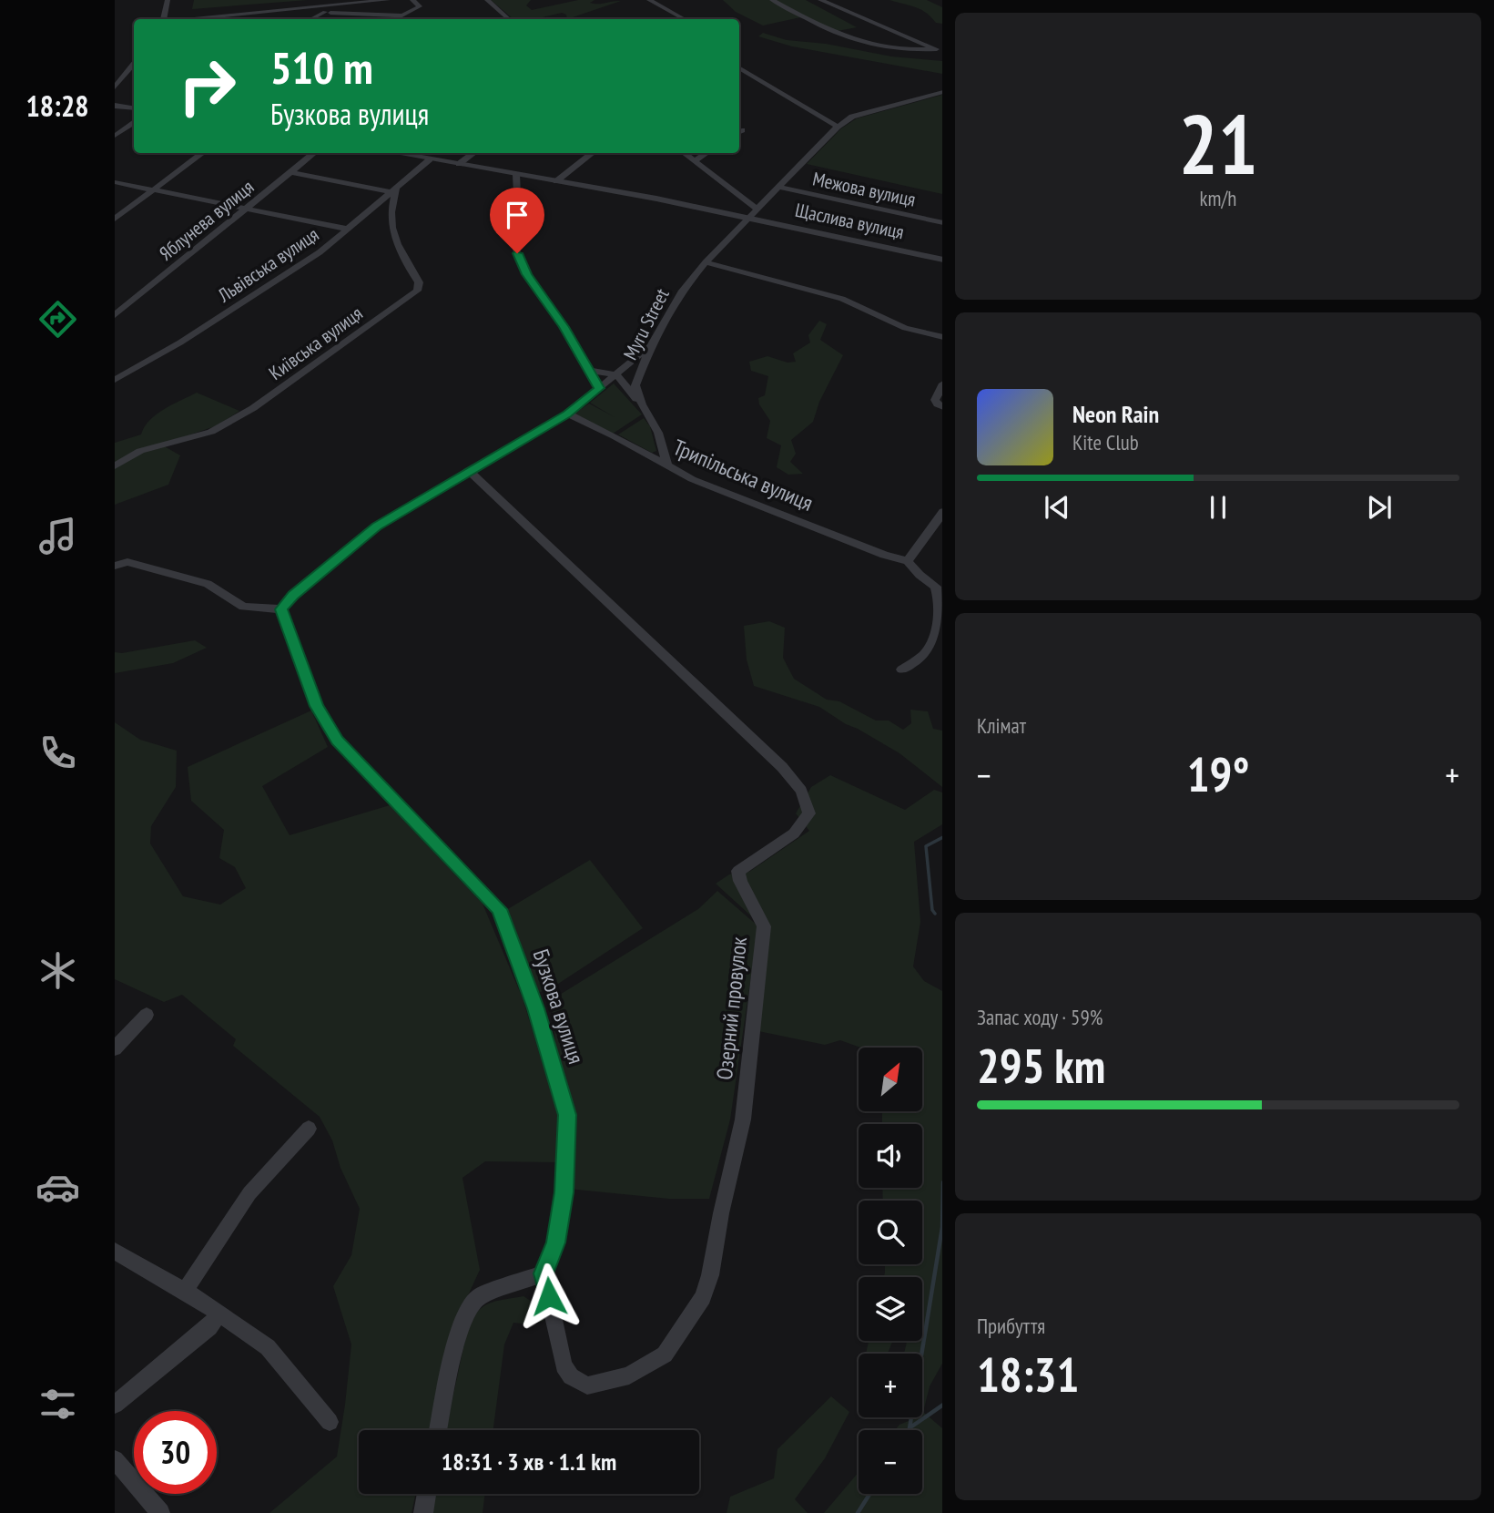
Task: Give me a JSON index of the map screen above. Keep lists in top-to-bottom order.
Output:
{
  "streets": {
    "street": [
      "Межова вулиця",
      "Яблунева вулиця",
      "Щаслива вулиця",
      "Львівська вулиця",
      "Myru Street",
      "Київська вулиця",
      "Трипільська вулиця",
      "Бузкова вулиця",
      "Озерний провулок"
    ]
  },
  "crossings": [
    ["Межова вулиця", "Щаслива вулиця"],
    ["Межова вулиця", "Myru Street"],
    ["Щаслива вулиця", "Львівська вулиця"],
    ["Щаслива вулиця", "Myru Street"],
    ["Львівська вулиця", "Київська вулиця"],
    ["Myru Street", "Трипільська вулиця"],
    ["Бузкова вулиця", "Озерний провулок"]
  ],
  "north": "top right",
  "page": {
    "tabs": "18:28",
    "tile": [
      ["21", "km/h"],
      "Клімат",
      ["Запас ходу · 59%", "295 km"],
      ["Прибуття", "18:31"]
    ],
    "turn": ["510 m", "Бузкова вулиця"],
    "song": ["Neon Rain", "Kite Club"],
    "heat": ["−", "19°", "+"],
    "map_buttons": ["+", "−"],
    "limit": "30",
    "trip": "18:31 · 3 хв · 1.1 km"
  }
}
